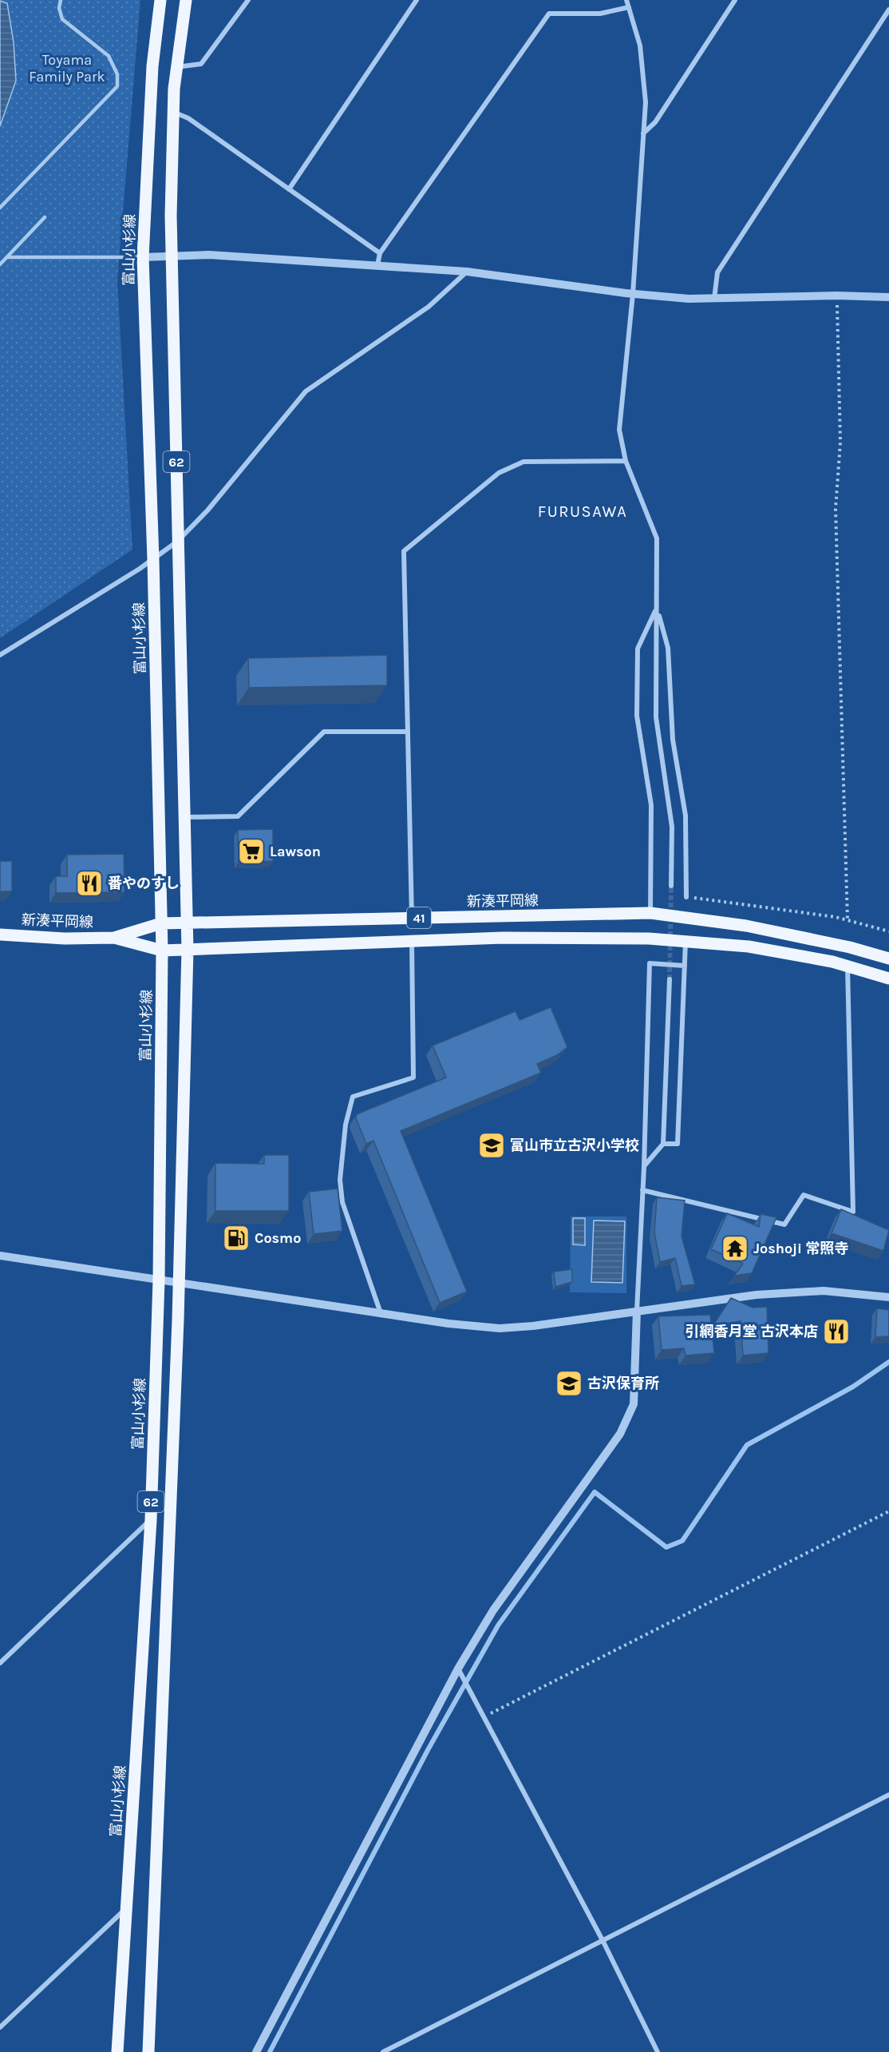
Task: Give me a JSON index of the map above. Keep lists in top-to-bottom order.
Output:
{
  "streets": {
    "main road": [
      "富山小杉線",
      "62",
      "新湊平岡線",
      "41"
    ]
  },
  "crossings": [
    ["富山小杉線", "新湊平岡線"],
    ["62", "新湊平岡線"]
  ],
  "districts": ["FURUSAWA"],
  "parks": ["Toyama Family Park"],
  "places": {
    "supermarket": ["Lawson"],
    "restaurant": ["番やのすし", "引網香月堂 古沢本店"],
    "school or university": ["富山市立古沢小学校", "古沢保育所"],
    "fuel station": ["Cosmo"],
    "temple": ["Joshoji 常照寺"]
  }
}
